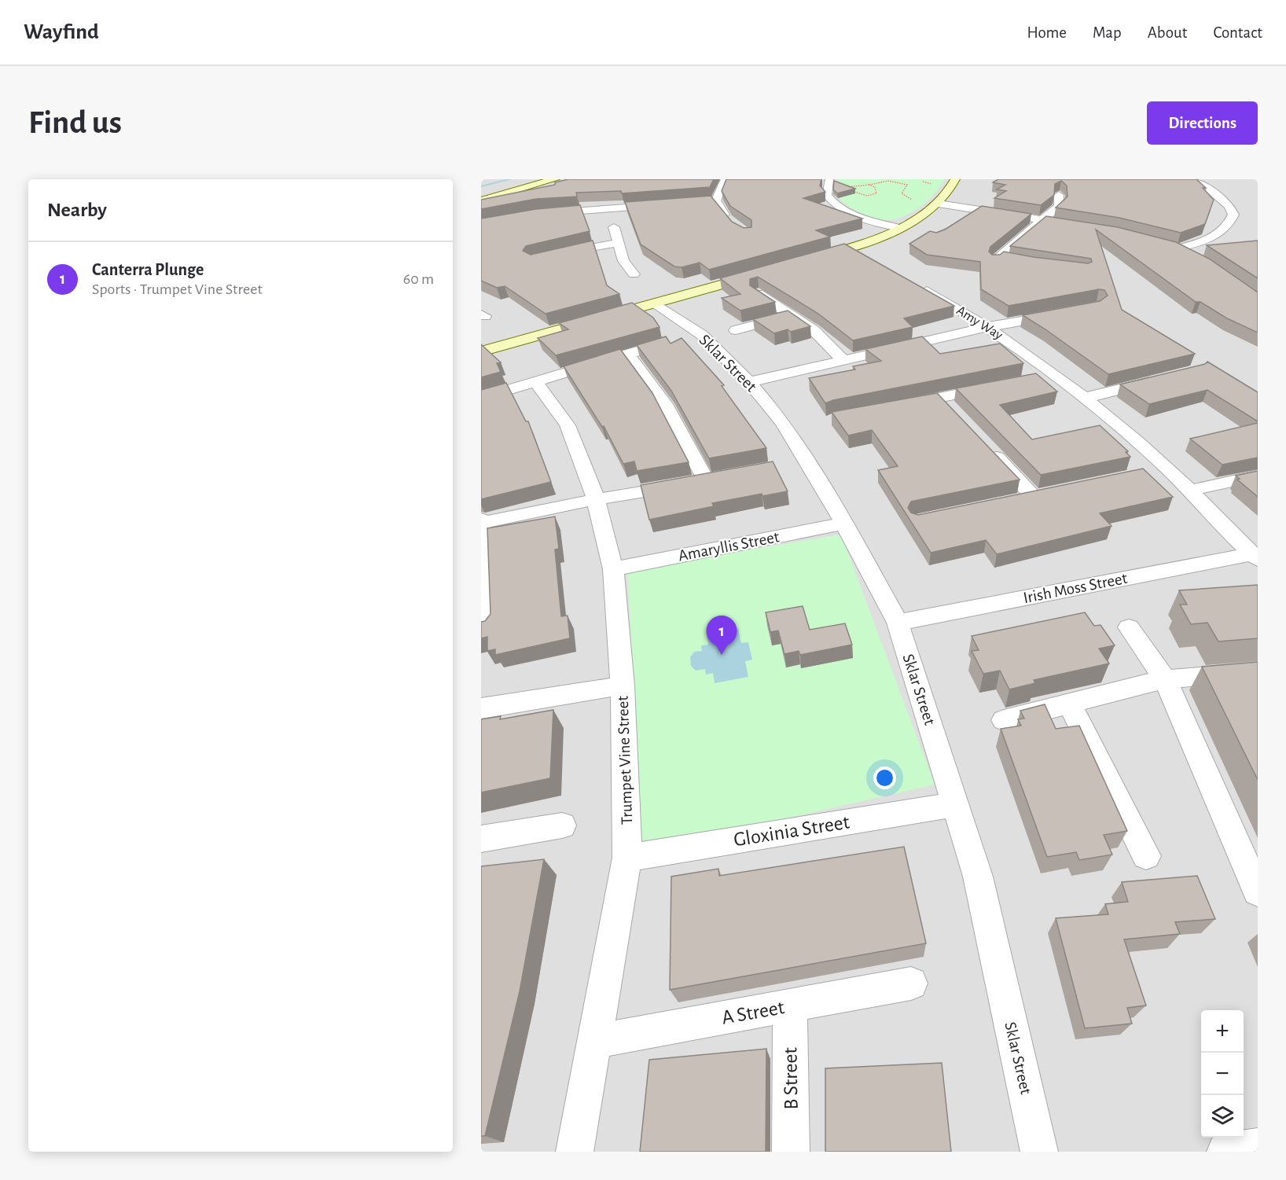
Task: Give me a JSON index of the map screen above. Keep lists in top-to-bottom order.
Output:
{
  "streets": {
    "street": [
      "Amy Way",
      "Sklar Street",
      "Amaryllis Street",
      "Irish Moss Street",
      "Trumpet Vine Street",
      "Gloxinia Street",
      "A Street",
      "B Street"
    ]
  },
  "crossings": [
    ["Amy Way", "Irish Moss Street"],
    ["Sklar Street", "Amaryllis Street"],
    ["Sklar Street", "Irish Moss Street"],
    ["Sklar Street", "Gloxinia Street"],
    ["Amaryllis Street", "Trumpet Vine Street"],
    ["Trumpet Vine Street", "Gloxinia Street"],
    ["Trumpet Vine Street", "A Street"],
    ["A Street", "B Street"]
  ],
  "page": {
    "header": "Wayfind",
    "nav": [
      "Home",
      "Map",
      "About",
      "Contact"
    ],
    "buttons": "Directions",
    "title": "Find us",
    "heading": "Nearby",
    "list": [
      {
        "mark": "1",
        "name": "Canterra Plunge",
        "note": "Sports · Trumpet Vine Street",
        "value": "60 m"
      }
    ],
    "pins": "1",
    "map_buttons": ["+", "−"]
  }
}
